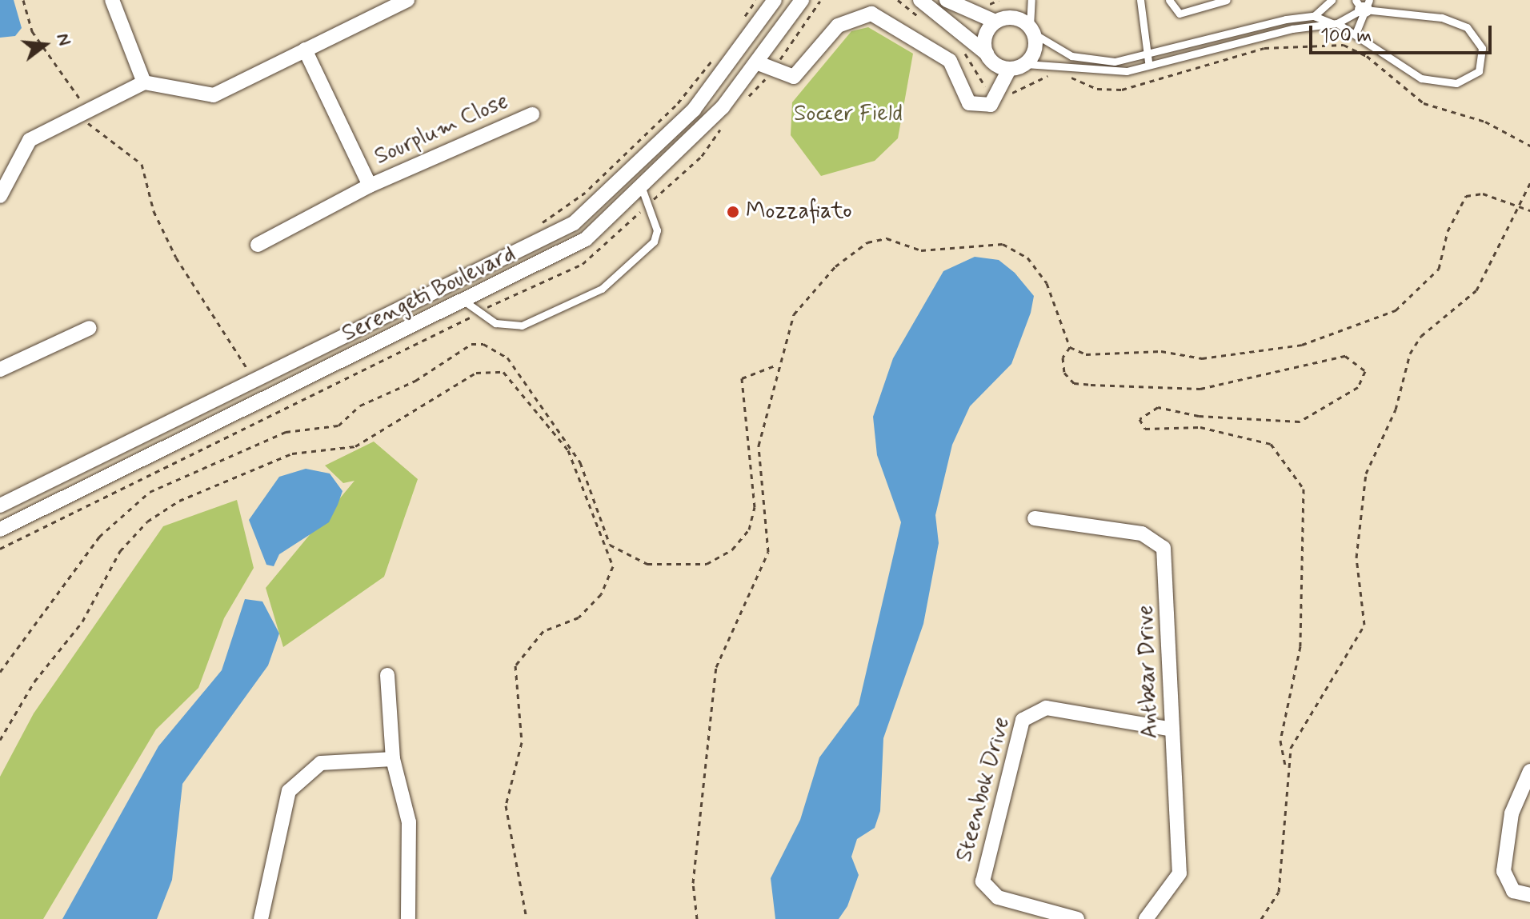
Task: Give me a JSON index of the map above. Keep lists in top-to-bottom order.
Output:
{
  "streets": {
    "street": [
      "Sourplum Close",
      "Serengeti Boulevard",
      "Antbear Drive",
      "Steenbok Drive"
    ]
  },
  "crossings": [
    ["Antbear Drive", "Steenbok Drive"]
  ],
  "parks": ["Soccer Field"],
  "places": ["Mozzafiato"],
  "scale_bar": "100 m",
  "north": "right"
}
